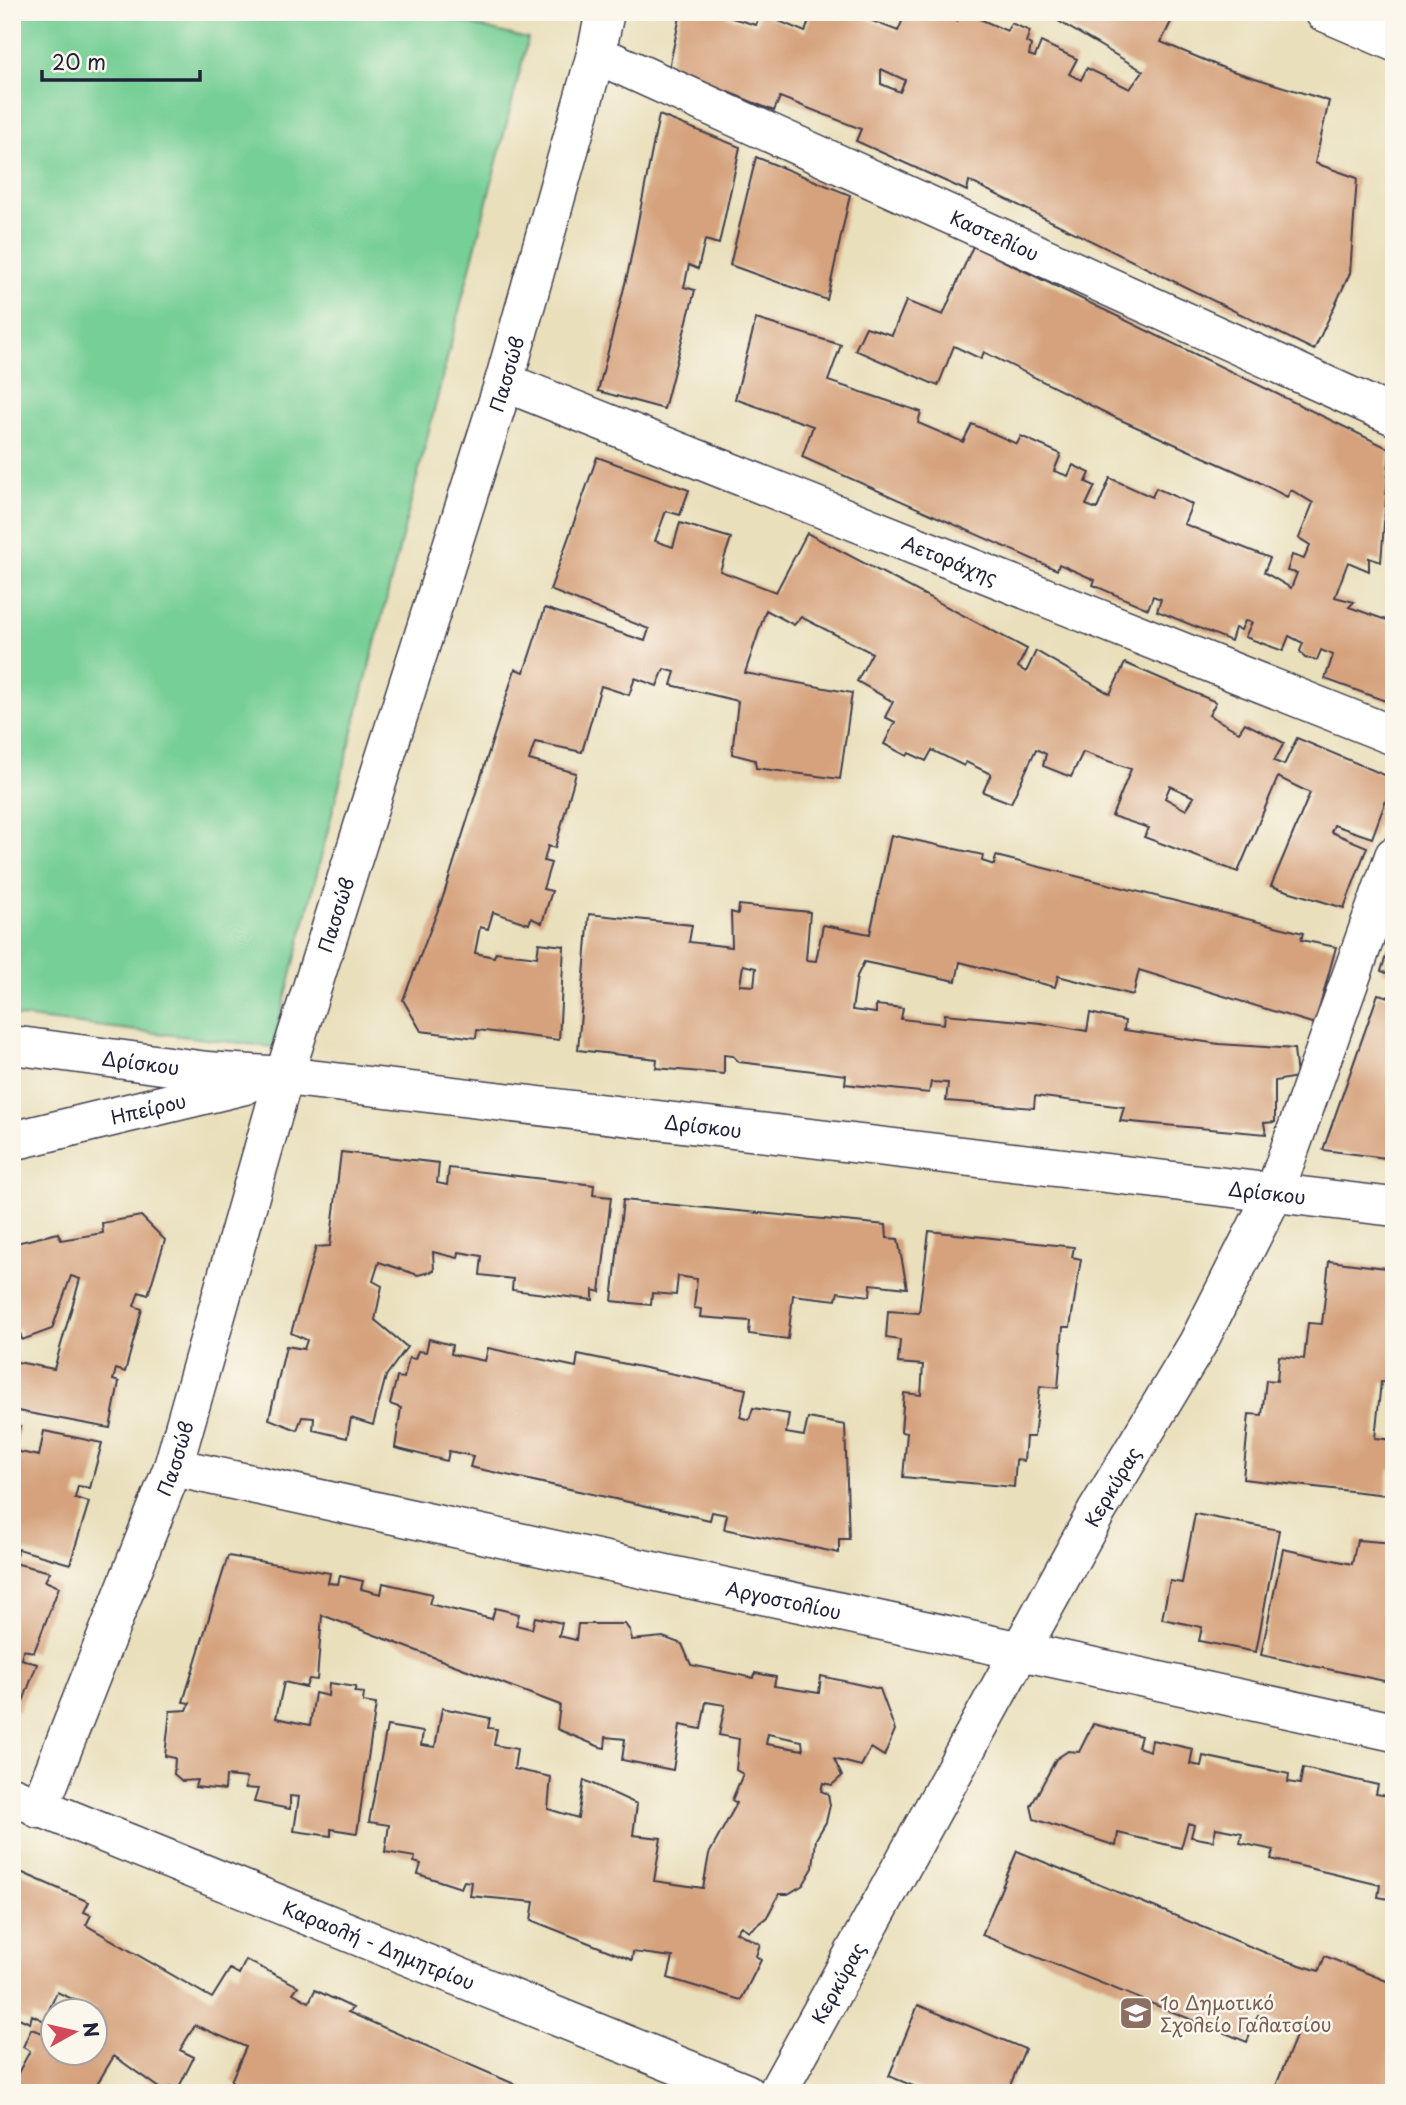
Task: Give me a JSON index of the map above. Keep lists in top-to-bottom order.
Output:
{
  "streets": {
    "street": [
      "Καστελίου",
      "Πασσώβ",
      "Αετοράχης",
      "Δρίσκου",
      "Ηπείρου",
      "Κερκύρας",
      "Αργοστολίου",
      "Καραολή - Δημητρίου"
    ]
  },
  "crossings": [
    ["Καστελίου", "Πασσώβ"],
    ["Πασσώβ", "Αετοράχης"],
    ["Πασσώβ", "Δρίσκου"],
    ["Πασσώβ", "Ηπείρου"],
    ["Πασσώβ", "Αργοστολίου"],
    ["Πασσώβ", "Καραολή - Δημητρίου"],
    ["Δρίσκου", "Ηπείρου"],
    ["Δρίσκου", "Κερκύρας"],
    ["Κερκύρας", "Αργοστολίου"]
  ],
  "places": {
    "school or university": ["1ο Δημοτικό Σχολείο Γαλατσίου"]
  },
  "scale_bar": "20 m",
  "north": "right"
}
